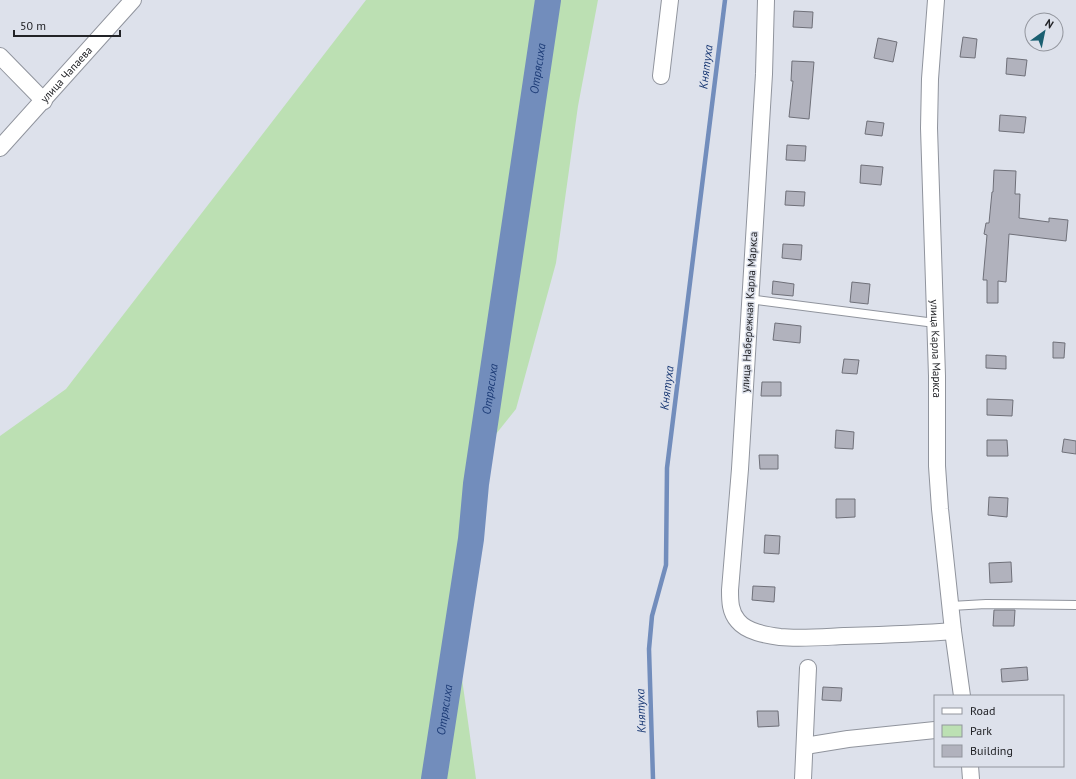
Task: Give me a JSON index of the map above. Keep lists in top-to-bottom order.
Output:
{
  "streets": {
    "street": ["улица Чапаева", "улица Набережная Карла Маркса", "улица Карла Маркса"]
  },
  "crossings": [
    ["улица Набережная Карла Маркса", "улица Карла Маркса"]
  ],
  "water": ["Княтуха", "Отрясиха"],
  "legend": ["Road", "Park", "Building"],
  "scale_bar": "50 m",
  "north": "top right"
}
